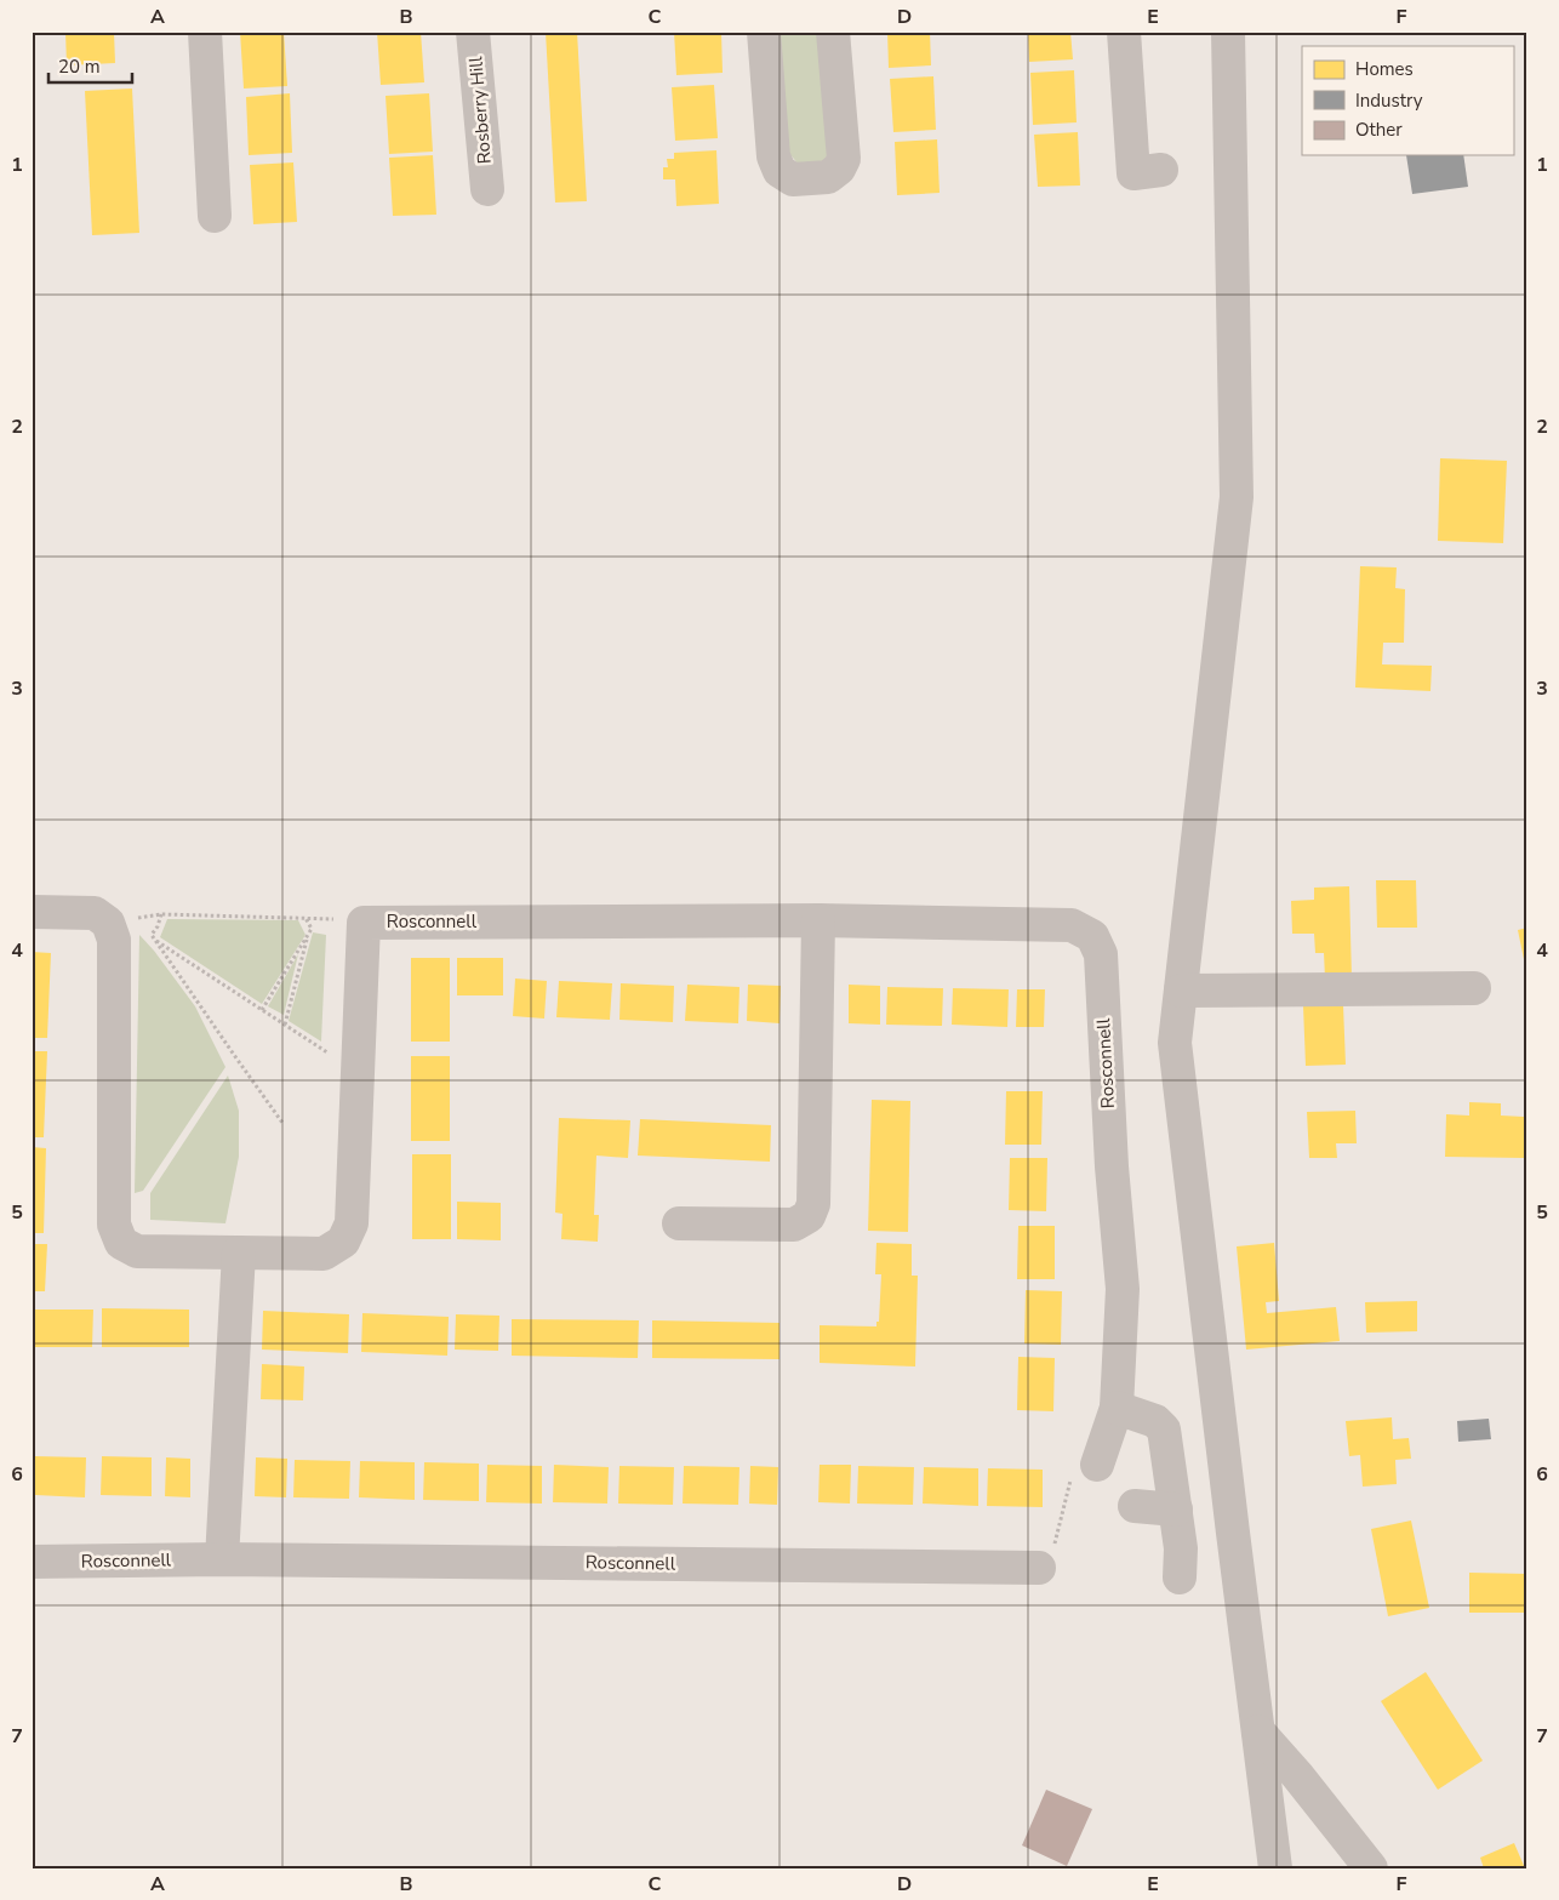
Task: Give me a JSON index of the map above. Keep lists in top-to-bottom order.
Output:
{
  "streets": {
    "street": ["Rosberry Hill", "Rosconnell"]
  },
  "legend": ["Homes", "Industry", "Other"],
  "scale_bar": "20 m",
  "grid": {
    "columns": [
      "A",
      "B",
      "C",
      "D",
      "E",
      "F"
    ],
    "rows": [
      "1",
      "2",
      "3",
      "4",
      "5",
      "6",
      "7"
    ]
  }
}
